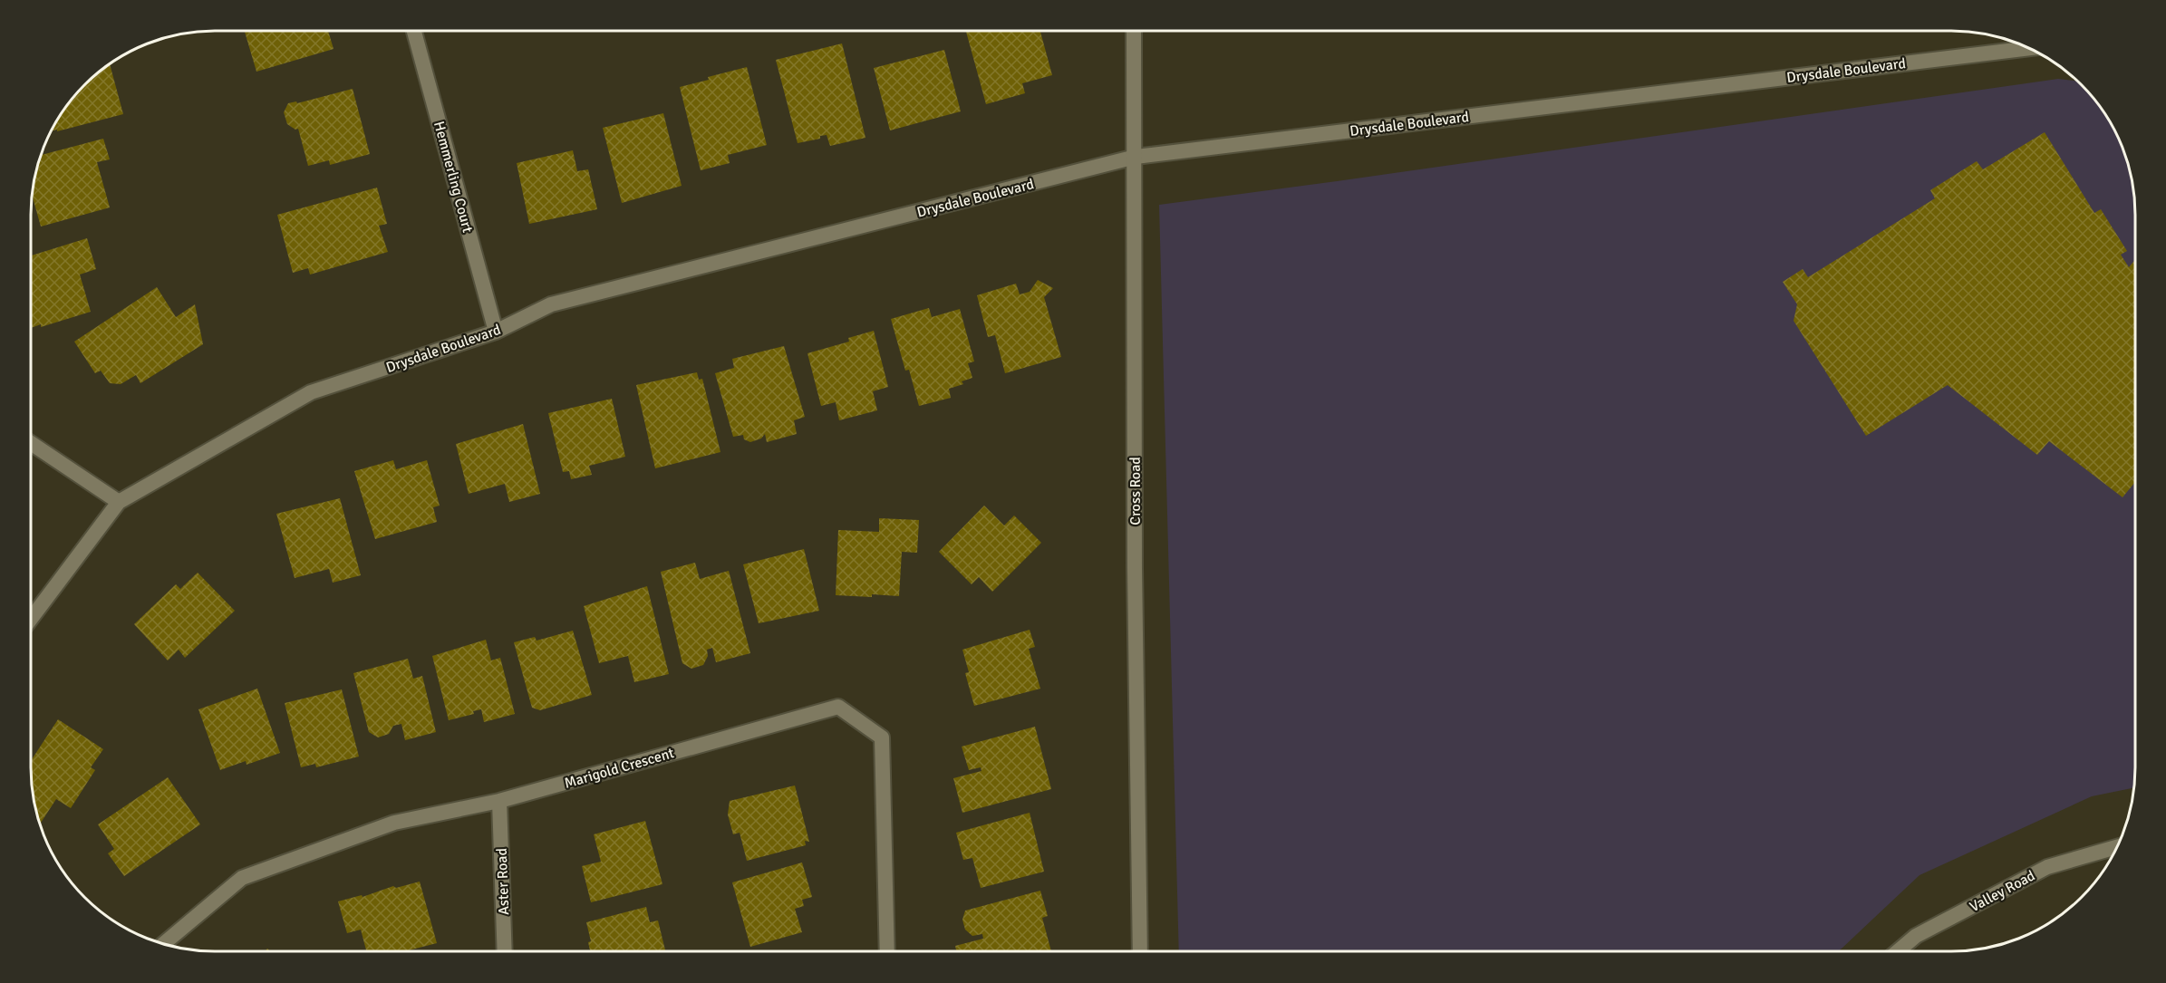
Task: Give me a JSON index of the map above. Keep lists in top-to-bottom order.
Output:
{
  "streets": {
    "street": [
      "Drysdale Boulevard",
      "Hemmerling Court",
      "Cross Road",
      "Marigold Crescent",
      "Aster Road",
      "Valley Road"
    ]
  },
  "crossings": [
    ["Drysdale Boulevard", "Hemmerling Court"],
    ["Drysdale Boulevard", "Cross Road"],
    ["Marigold Crescent", "Aster Road"]
  ]
}
